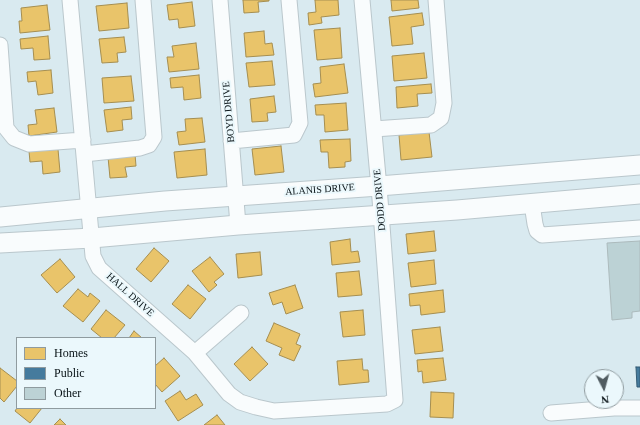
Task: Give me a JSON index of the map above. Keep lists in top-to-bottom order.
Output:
{
  "streets": {
    "main road": ["ALANIS DRIVE"],
    "street": ["BOYD DRIVE", "DODD DRIVE", "HALL DRIVE"]
  },
  "crossings": [
    ["BOYD DRIVE", "ALANIS DRIVE"],
    ["ALANIS DRIVE", "DODD DRIVE"],
    ["ALANIS DRIVE", "HALL DRIVE"],
    ["DODD DRIVE", "HALL DRIVE"]
  ],
  "legend": ["Homes", "Public", "Other"],
  "north": "bottom"
}
